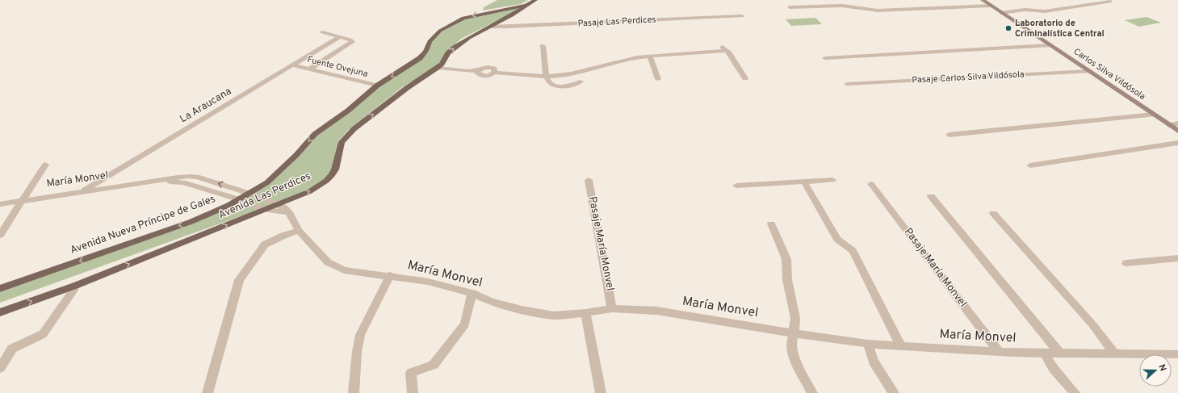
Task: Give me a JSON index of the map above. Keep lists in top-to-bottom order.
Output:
{
  "streets": {
    "main road": ["Avenida Las Perdices", "Avenida Nueva Príncipe de Gales"],
    "street": [
      "Pasaje Las Perdices",
      "Fuente Ovejuna",
      "Carlos Silva Vildósola",
      "Pasaje Carlos Silva Vildósola",
      "La Araucana",
      "María Monvel",
      "Pasaje María Monvel"
    ]
  },
  "crossings": [
    ["Pasaje Las Perdices", "Avenida Las Perdices"],
    ["Fuente Ovejuna", "La Araucana"],
    ["Fuente Ovejuna", "Avenida Nueva Príncipe de Gales"],
    ["Carlos Silva Vildósola", "Pasaje Carlos Silva Vildósola"],
    ["La Araucana", "María Monvel"],
    ["María Monvel", "Avenida Las Perdices"],
    ["María Monvel", "Avenida Nueva Príncipe de Gales"],
    ["María Monvel", "Pasaje María Monvel"],
    ["Avenida Las Perdices", "Avenida Nueva Príncipe de Gales"]
  ],
  "one_way": ["Avenida Las Perdices", "Avenida Nueva Príncipe de Gales"],
  "places": ["Laboratorio de Criminalística Central"],
  "north": "right"
}
